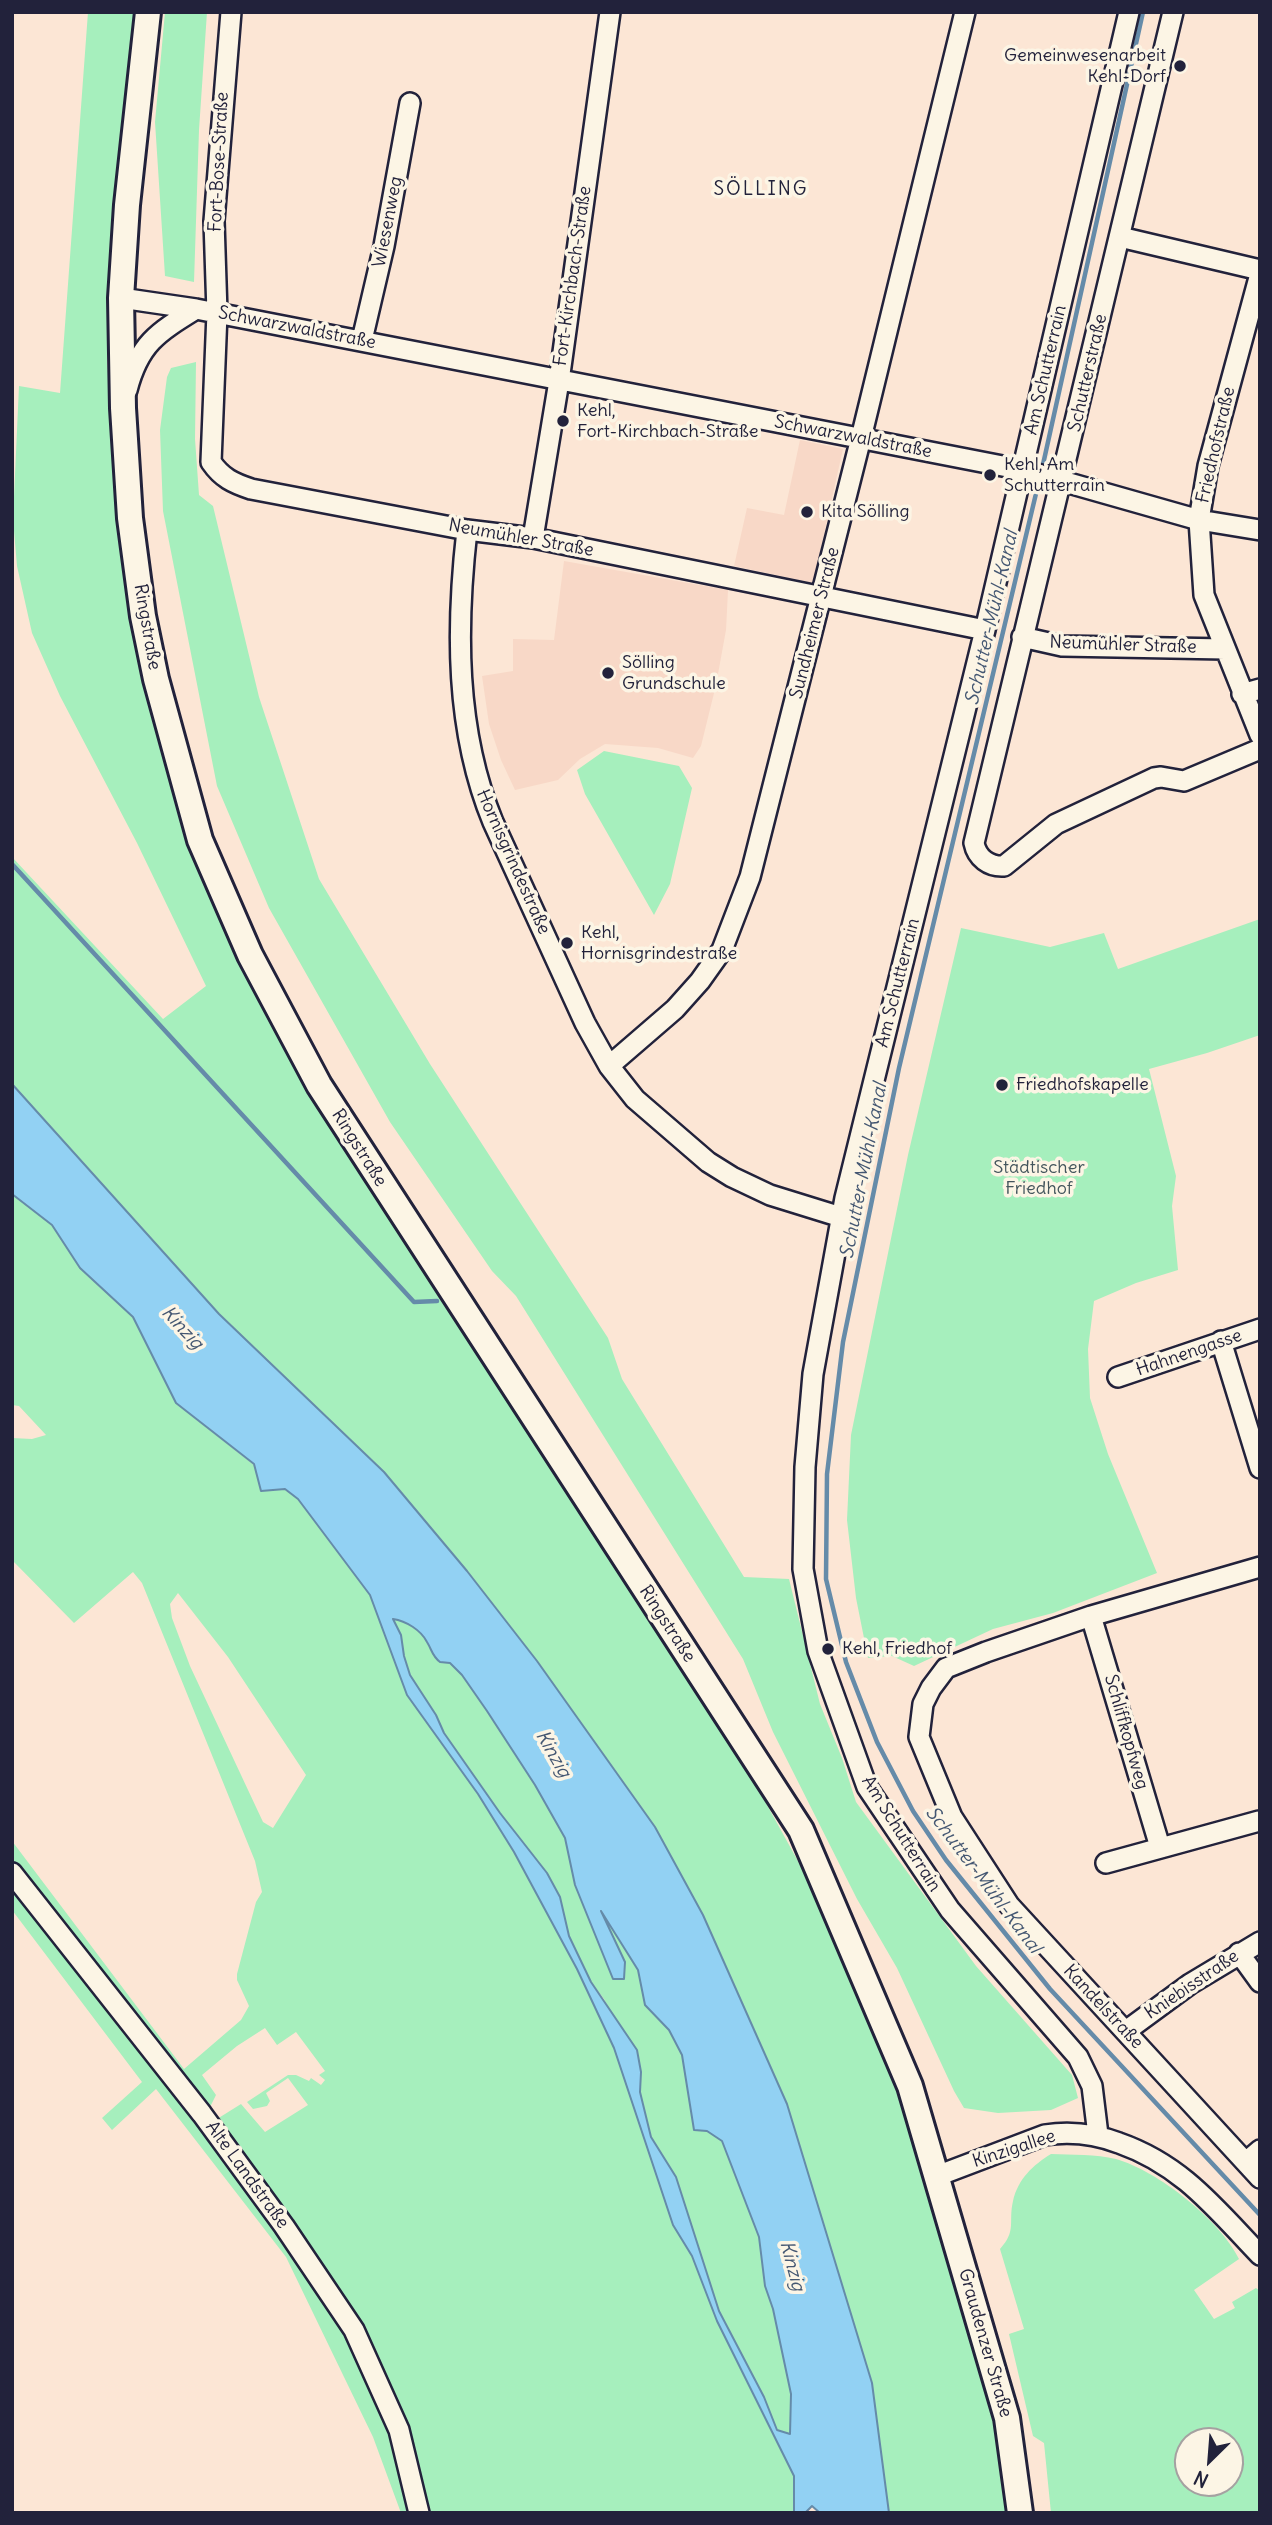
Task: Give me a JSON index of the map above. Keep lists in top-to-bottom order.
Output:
{
  "streets": {
    "main road": ["Ringstraße", "Graudenzer Straße"],
    "street": [
      "Fort-Bose-Straße",
      "Wiesenweg",
      "Fort-Kirchbach-Straße",
      "Schwarzwaldstraße",
      "Am Schutterrain",
      "Schutterstraße",
      "Friedhofstraße",
      "Neumühler Straße",
      "Sundheimer Straße",
      "Hornisgrindestraße",
      "Hahnengasse",
      "Schliffkopfweg",
      "Kniebisstraße",
      "Kandelstraße",
      "Kinzigallee",
      "Alte Landstraße"
    ]
  },
  "crossings": [
    ["Fort-Bose-Straße", "Schwarzwaldstraße"],
    ["Fort-Bose-Straße", "Neumühler Straße"],
    ["Wiesenweg", "Schwarzwaldstraße"],
    ["Fort-Kirchbach-Straße", "Schwarzwaldstraße"],
    ["Fort-Kirchbach-Straße", "Neumühler Straße"],
    ["Schwarzwaldstraße", "Am Schutterrain"],
    ["Schwarzwaldstraße", "Schutterstraße"],
    ["Schwarzwaldstraße", "Friedhofstraße"],
    ["Schwarzwaldstraße", "Neumühler Straße"],
    ["Schwarzwaldstraße", "Sundheimer Straße"],
    ["Schwarzwaldstraße", "Ringstraße"],
    ["Am Schutterrain", "Neumühler Straße"],
    ["Am Schutterrain", "Hornisgrindestraße"],
    ["Am Schutterrain", "Kinzigallee"],
    ["Schutterstraße", "Neumühler Straße"],
    ["Friedhofstraße", "Neumühler Straße"],
    ["Neumühler Straße", "Sundheimer Straße"],
    ["Neumühler Straße", "Hornisgrindestraße"],
    ["Sundheimer Straße", "Hornisgrindestraße"],
    ["Ringstraße", "Kinzigallee"],
    ["Ringstraße", "Graudenzer Straße"],
    ["Schliffkopfweg", "Kandelstraße"],
    ["Kniebisstraße", "Kandelstraße"],
    ["Kinzigallee", "Graudenzer Straße"]
  ],
  "districts": ["SÖLLING"],
  "water": ["Schutter-Mühl-Kanal", "Kinzig"],
  "parks": ["Städtischer Friedhof"],
  "places": [
    "Gemeinwesenarbeit Kehl-Dorf",
    "Kehl, Fort-Kirchbach-Straße",
    "Kehl, Am Schutterrain",
    "Kita Sölling",
    "Sölling Grundschule",
    "Kehl, Hornisgrindestraße",
    "Friedhofskapelle",
    "Kehl, Friedhof"
  ],
  "north": "bottom left"
}
